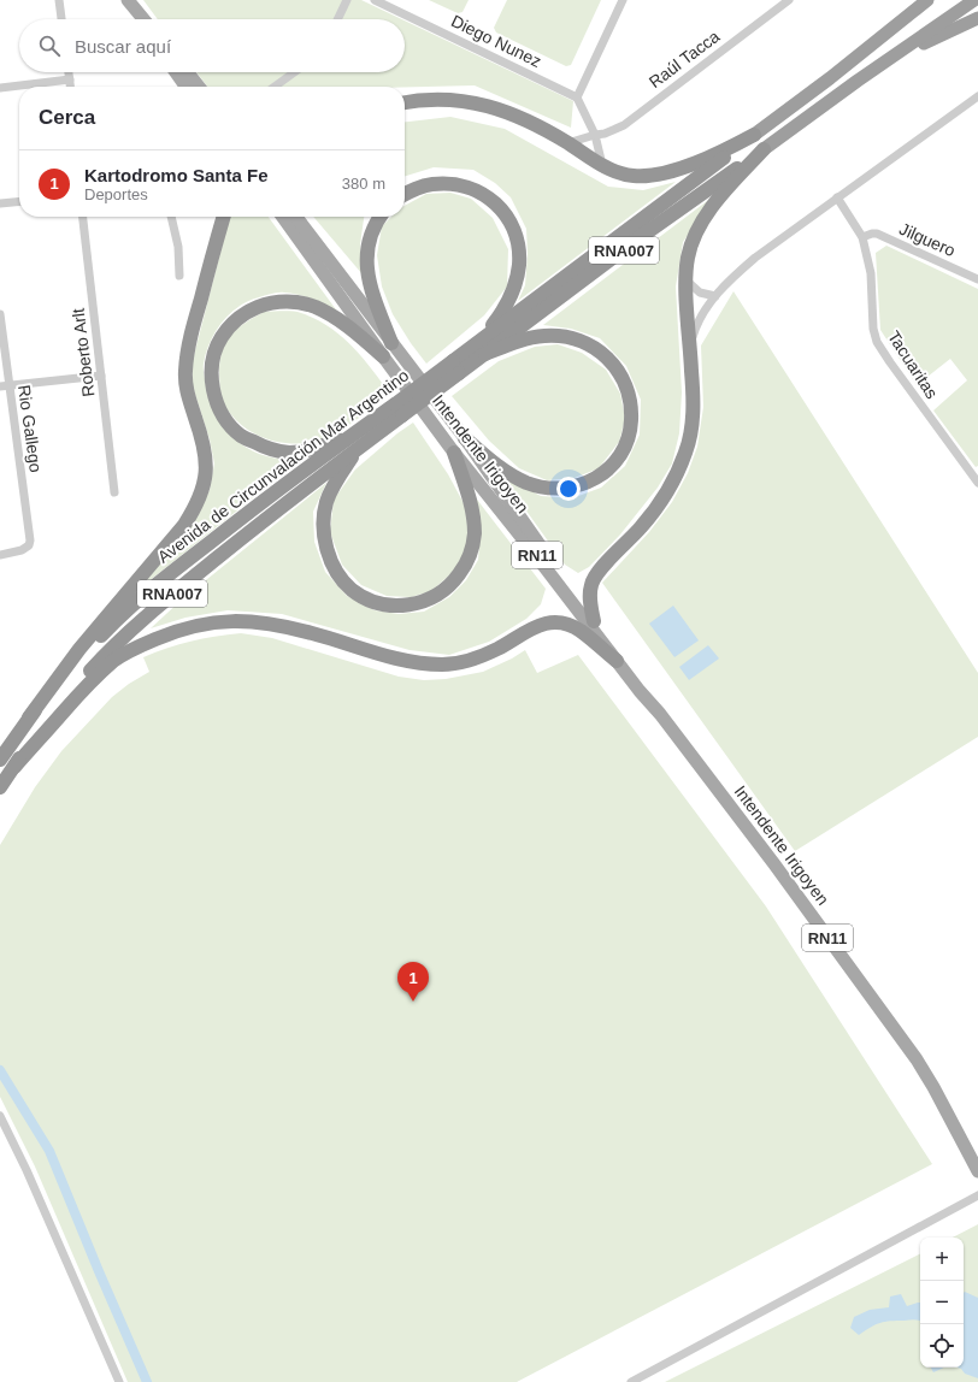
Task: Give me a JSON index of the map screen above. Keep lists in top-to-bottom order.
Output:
{
  "streets": {
    "highway": ["RNA007", "Avenida de Circunvalación Mar Argentino"],
    "main road": ["Intendente Irigoyen", "RN11"],
    "street": [
      "Diego Nunez",
      "Raúl Tacca",
      "Jilguero",
      "Roberto Arlt",
      "Tacuaritas",
      "Rio Gallego"
    ]
  },
  "crossings": [
    ["Jilguero", "Tacuaritas"],
    ["RNA007", "Avenida de Circunvalación Mar Argentino"]
  ],
  "page": {
    "search": "Buscar aquí",
    "heading": "Cerca",
    "list": [
      {
        "mark": "1",
        "name": "Kartodromo Santa Fe",
        "note": "Deportes",
        "value": "380 m"
      }
    ],
    "pins": "1",
    "map_buttons": ["+", "−"]
  }
}
